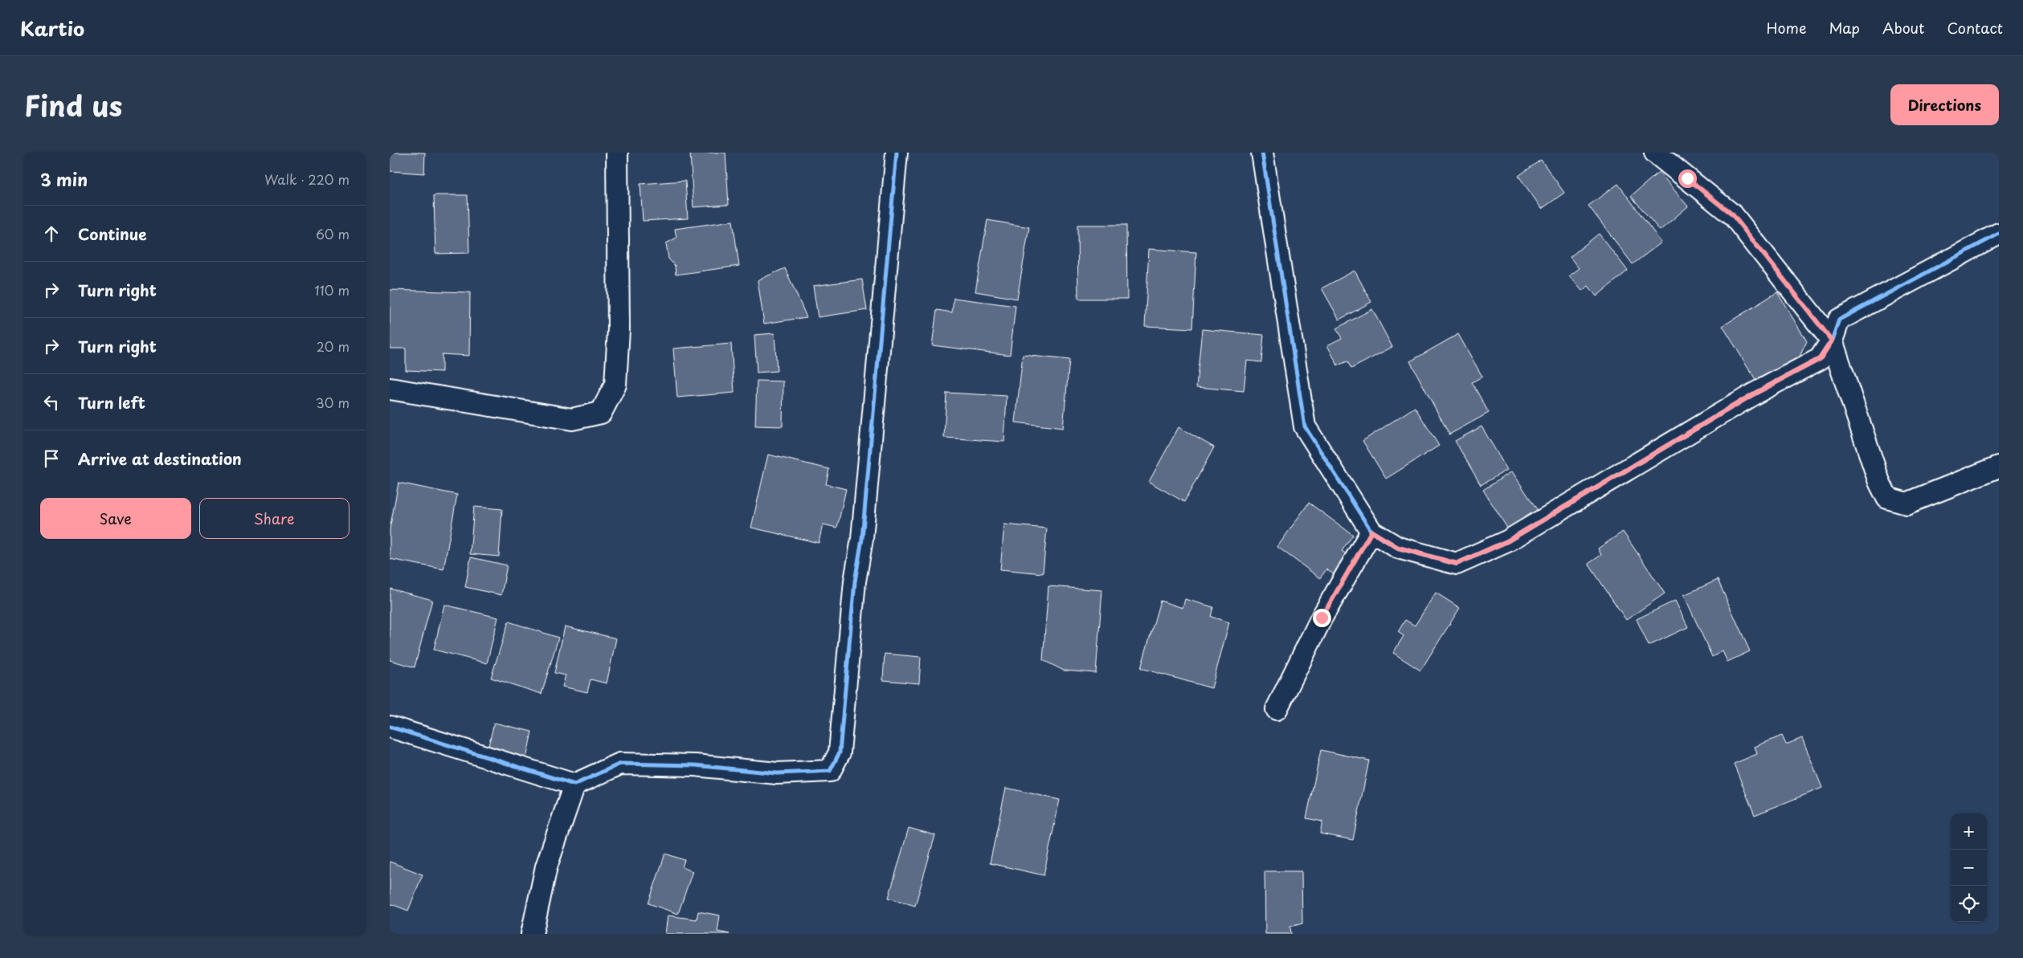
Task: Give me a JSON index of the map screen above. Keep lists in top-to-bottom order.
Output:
{
  "page": {
    "header": "Kartio",
    "nav": [
      "Home",
      "Map",
      "About",
      "Contact"
    ],
    "title": "Find us",
    "buttons": [
      "Directions",
      ["Save", "Share"]
    ],
    "heading": ["3 min", "Walk · 220 m"],
    "list": [
      ["Continue", "60 m"],
      ["Turn right", "110 m"],
      ["Turn right", "20 m"],
      ["Turn left", "30 m"],
      "Arrive at destination"
    ],
    "map_buttons": ["+", "−"]
  }
}
